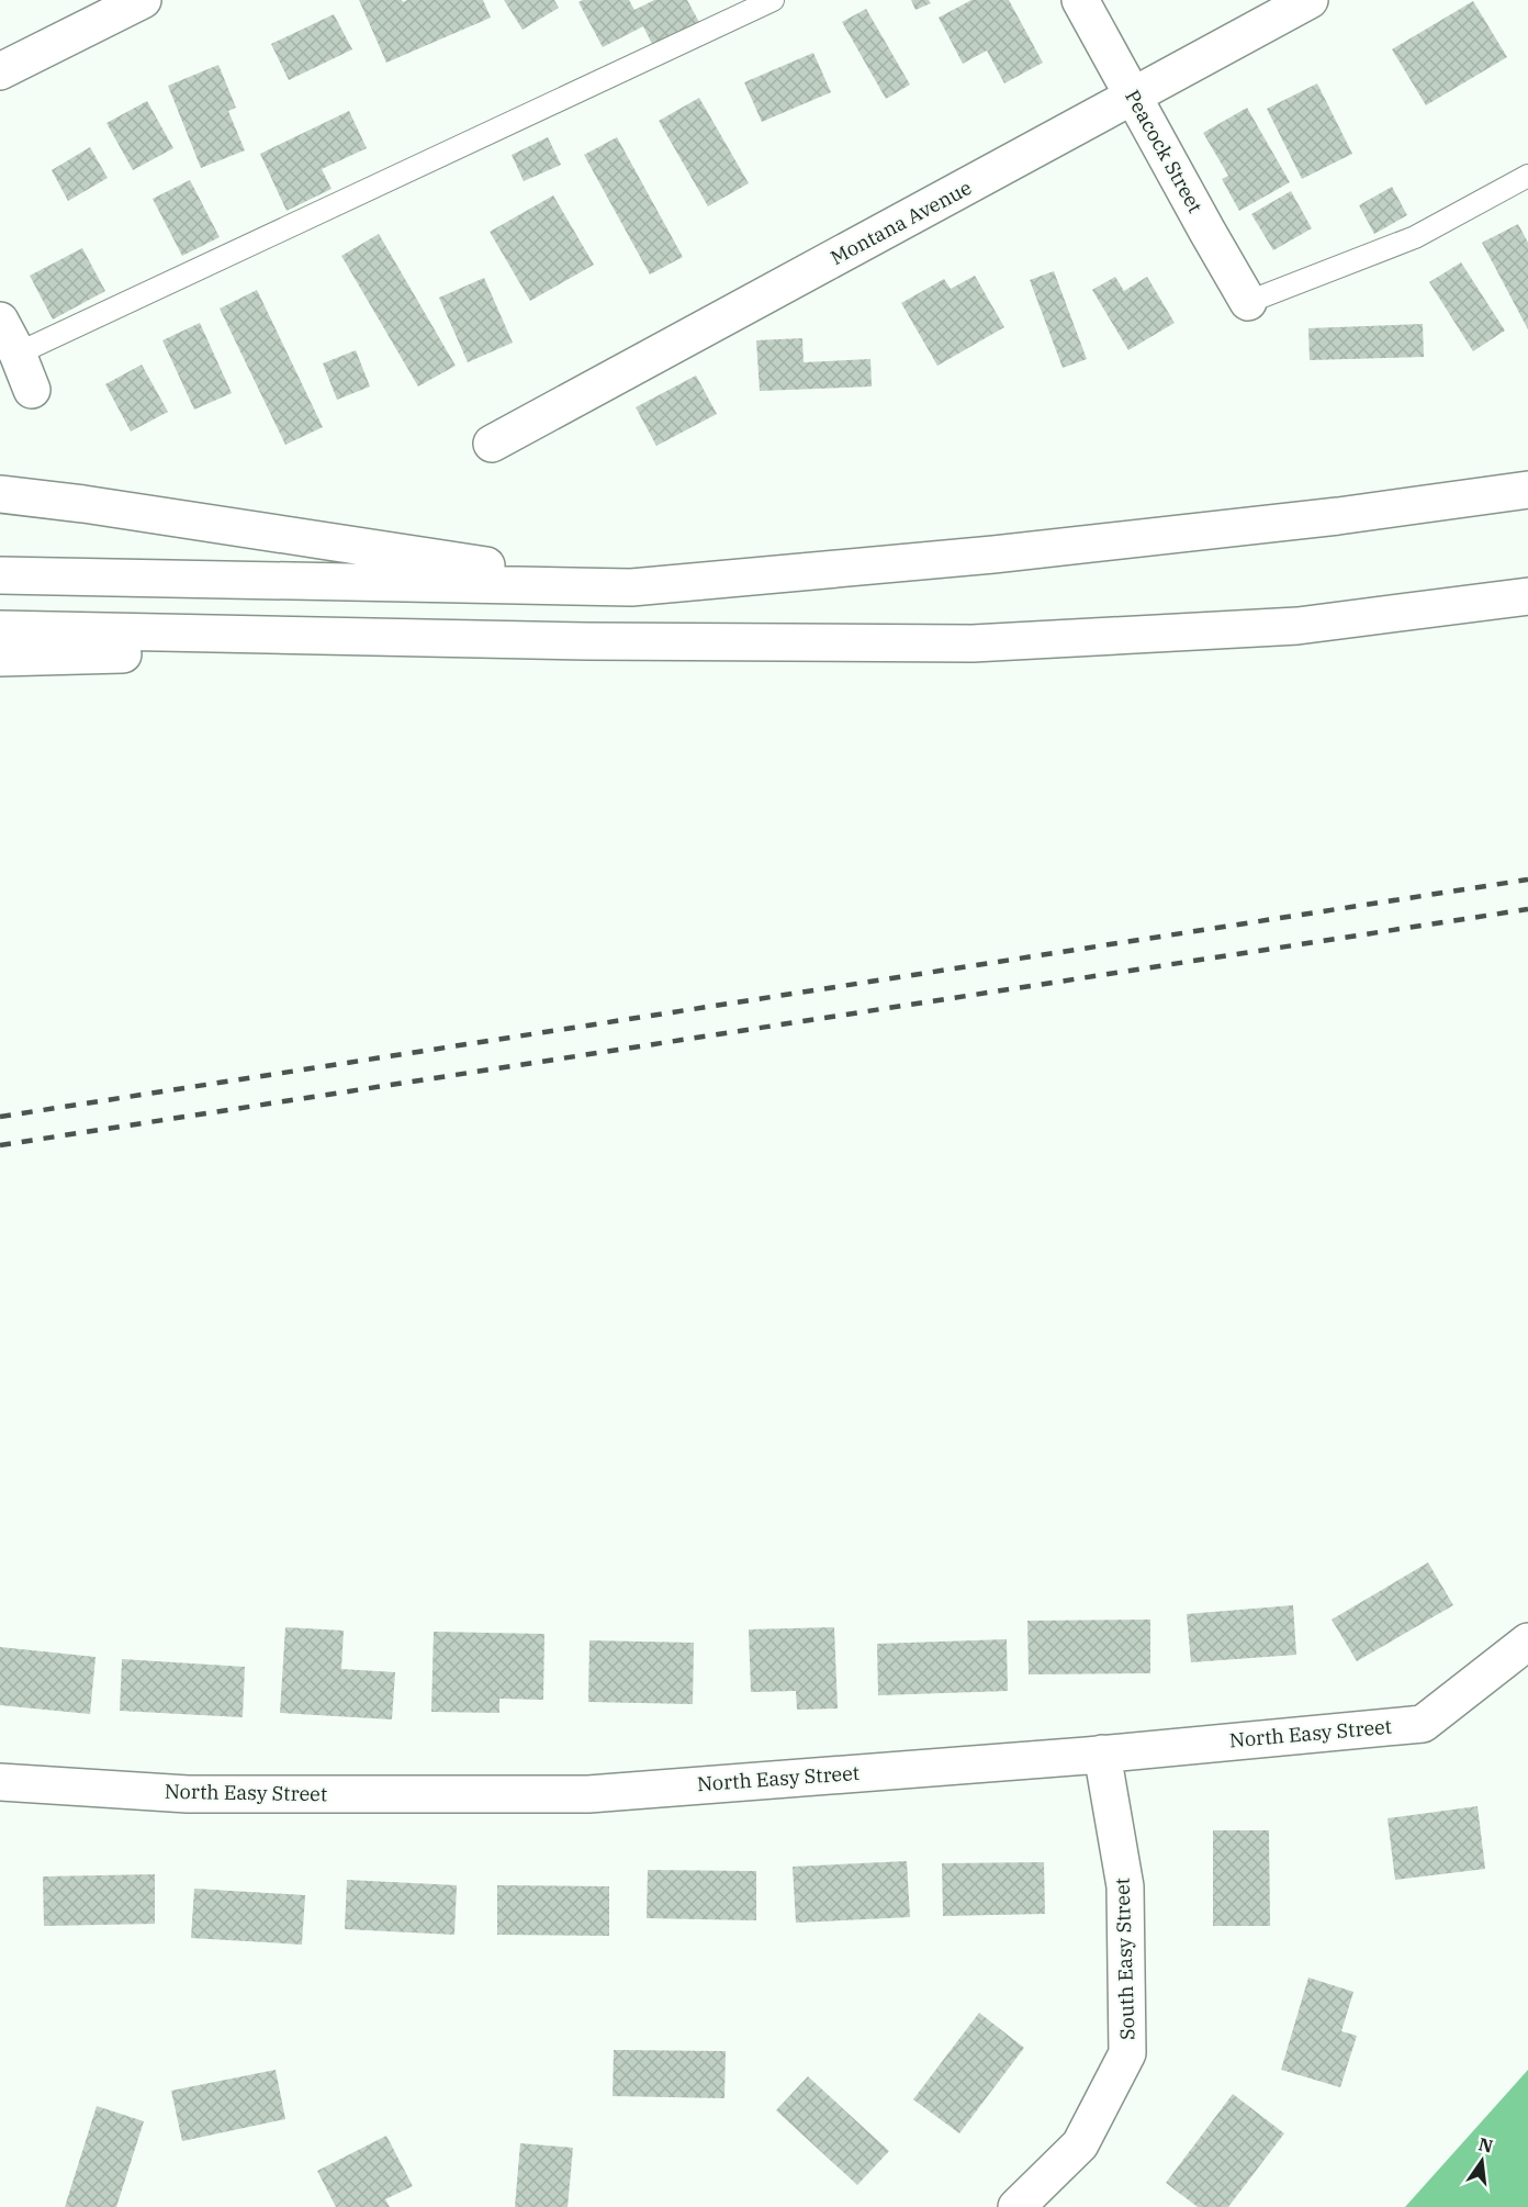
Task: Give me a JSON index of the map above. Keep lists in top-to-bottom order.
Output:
{
  "streets": {
    "main road": [
      "Peacock Street",
      "Montana Avenue",
      "North Easy Street",
      "South Easy Street"
    ]
  },
  "crossings": [
    ["Peacock Street", "Montana Avenue"],
    ["North Easy Street", "South Easy Street"]
  ],
  "north": "top"
}
